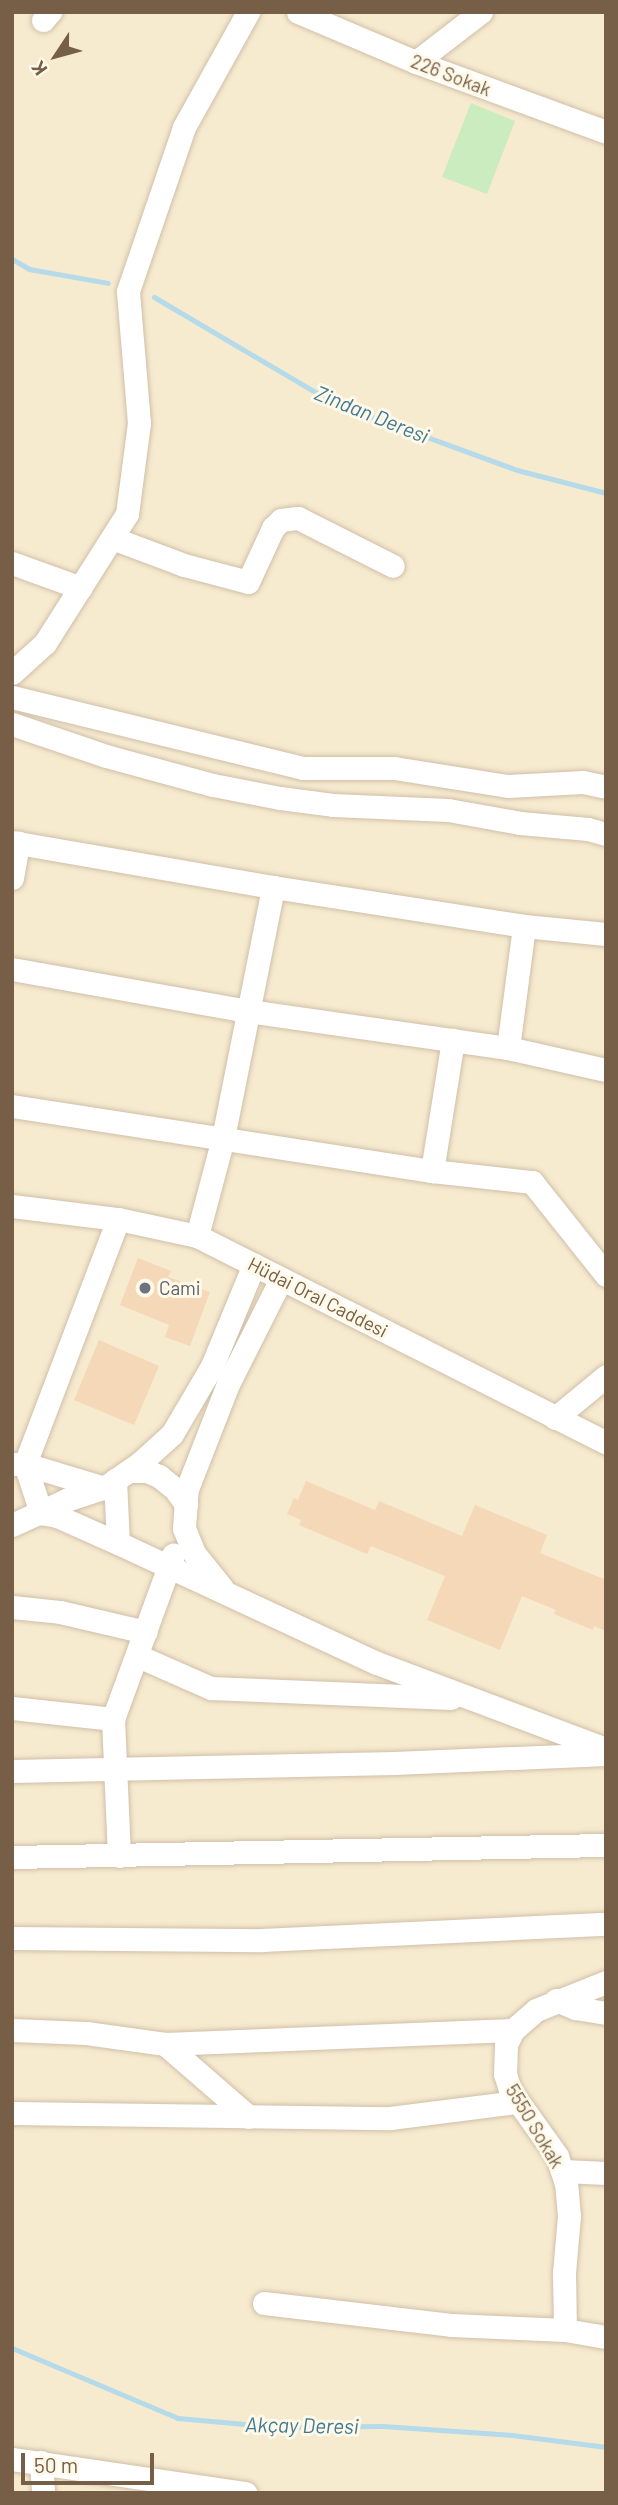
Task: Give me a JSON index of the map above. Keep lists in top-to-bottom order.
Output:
{
  "streets": {
    "street": ["226 Sokak", "Hüdai Oral Caddesi", "5550 Sokak"]
  },
  "water": ["Zindan Deresi", "Akçay Deresi"],
  "places": ["Cami"],
  "scale_bar": "50 m",
  "north": "bottom left"
}
